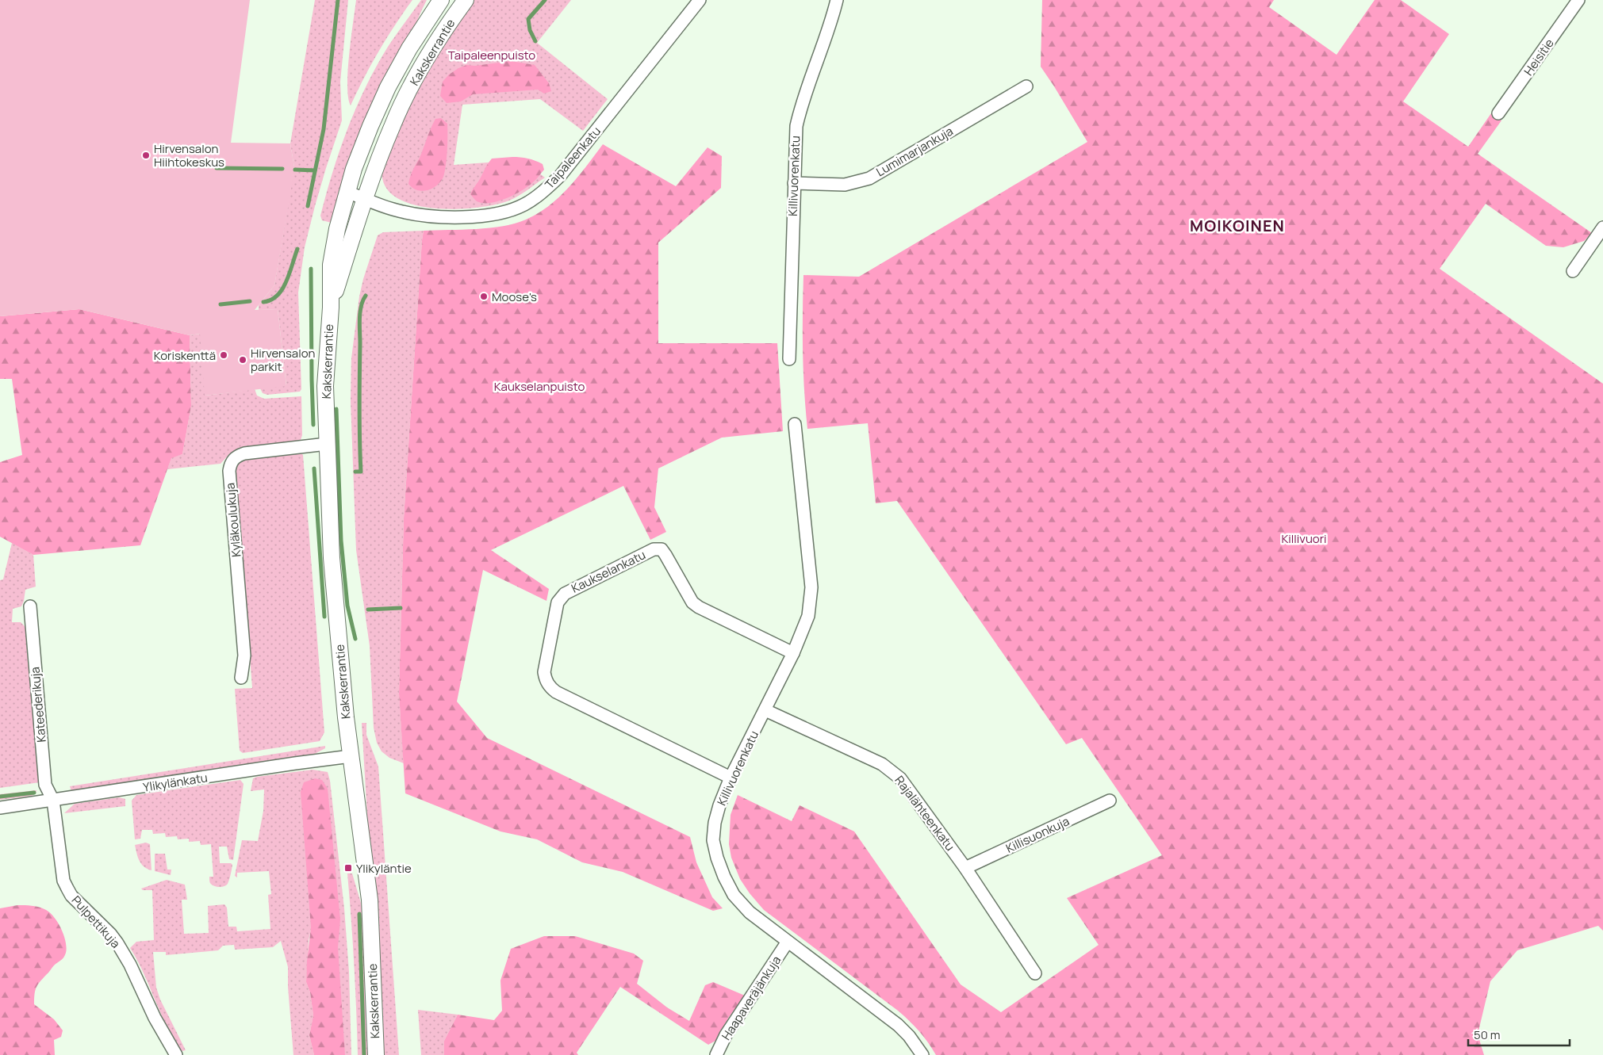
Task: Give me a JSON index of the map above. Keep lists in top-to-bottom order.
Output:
{
  "streets": {
    "main road": ["Kakskerrantie"],
    "street": [
      "Heisitie",
      "Lumimarjankuja",
      "Taipaleenkatu",
      "Killivuorenkatu",
      "Kyläkoulukuja",
      "Kaukselankatu",
      "Kateederikuja",
      "Ylikylänkatu",
      "Rajalähteenkatu",
      "Killisuonkuja",
      "Pulpettikuja",
      "Haapaveräjänkuja"
    ]
  },
  "crossings": [
    ["Kakskerrantie", "Taipaleenkatu"],
    ["Kakskerrantie", "Kyläkoulukuja"],
    ["Kakskerrantie", "Ylikylänkatu"],
    ["Lumimarjankuja", "Killivuorenkatu"],
    ["Killivuorenkatu", "Kaukselankatu"],
    ["Killivuorenkatu", "Rajalähteenkatu"],
    ["Killivuorenkatu", "Haapaveräjänkuja"],
    ["Kateederikuja", "Ylikylänkatu"],
    ["Kateederikuja", "Pulpettikuja"],
    ["Ylikylänkatu", "Pulpettikuja"],
    ["Rajalähteenkatu", "Killisuonkuja"]
  ],
  "districts": ["MOIKOINEN"],
  "parks": ["Taipaleenpuisto", "Kaukselanpuisto", "Killivuori"],
  "places": {
    "other": [
      "Hirvensalon Hiihtokeskus",
      "Moose's",
      "Koriskenttä",
      "Hirvensalon parkit"
    ],
    "transit": ["Ylikyläntie"]
  },
  "scale_bar": "50 m"
}
